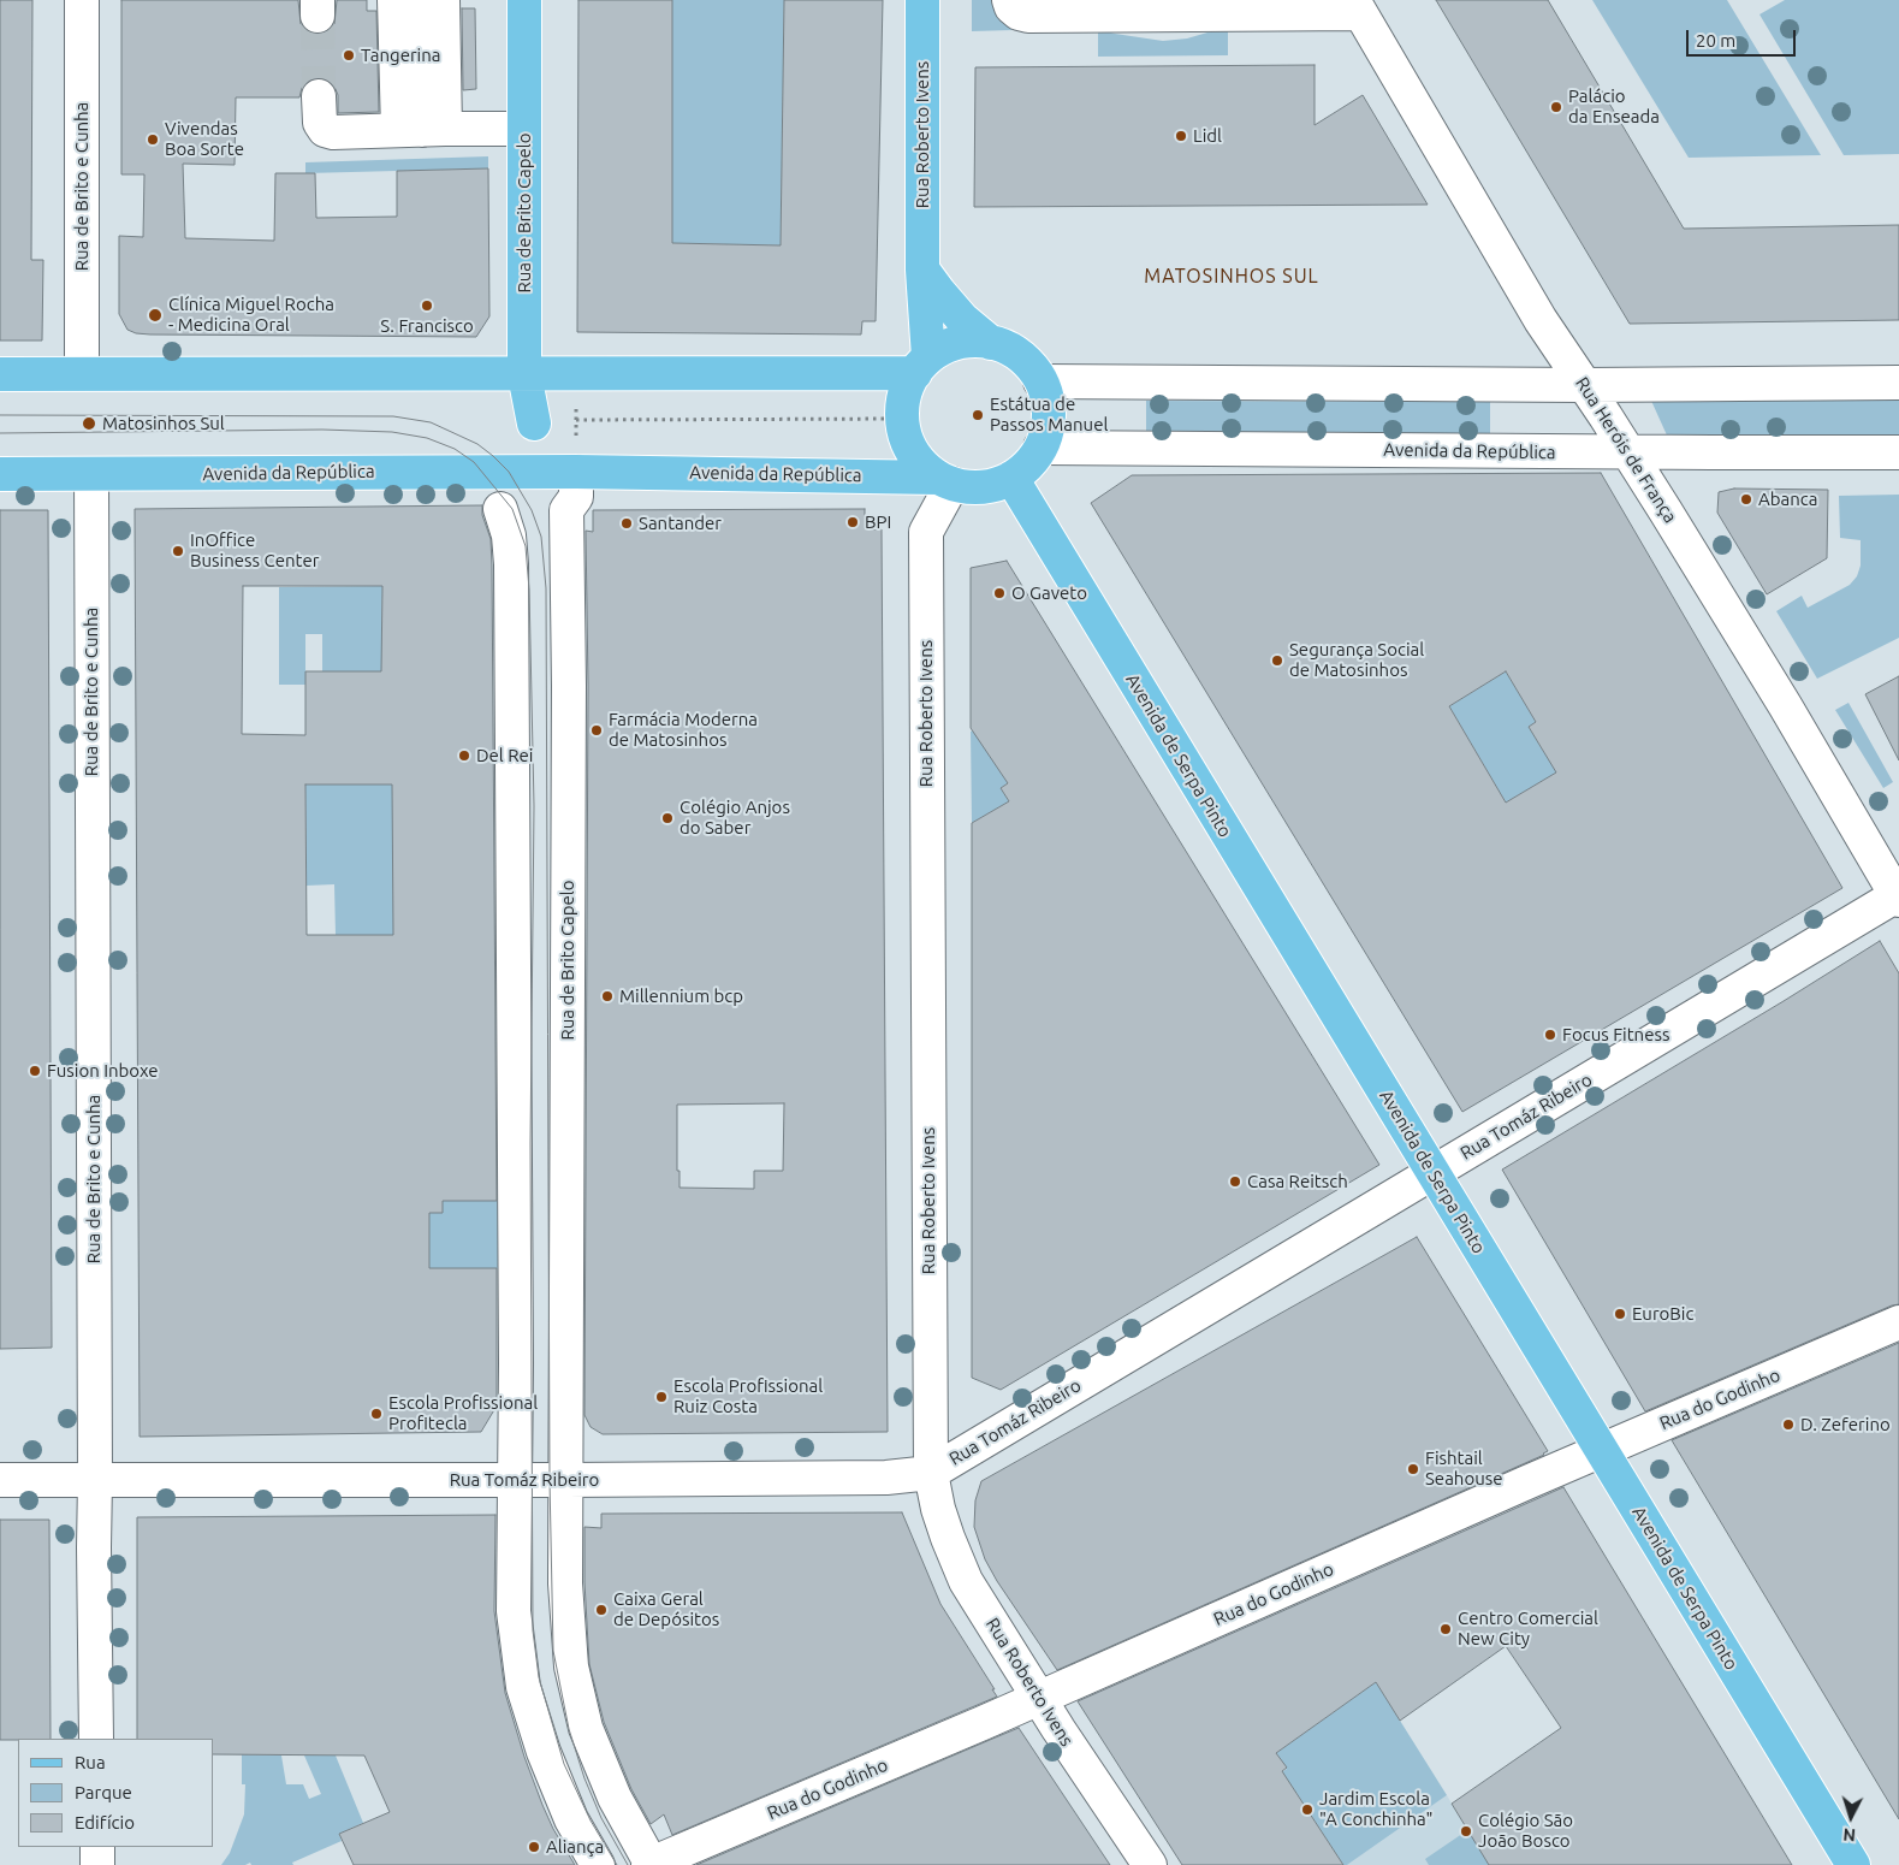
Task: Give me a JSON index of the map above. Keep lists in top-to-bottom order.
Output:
{
  "streets": {
    "main road": [
      "Rua Roberto Ivens",
      "Rua de Brito Capelo",
      "Avenida da República",
      "Avenida de Serpa Pinto"
    ],
    "street": [
      "Rua de Brito e Cunha",
      "Rua Heróis de França",
      "Rua Tomáz Ribeiro",
      "Rua do Godinho"
    ]
  },
  "crossings": [
    ["Rua Roberto Ivens", "Avenida da República"],
    ["Rua Roberto Ivens", "Avenida de Serpa Pinto"],
    ["Rua Roberto Ivens", "Rua Tomáz Ribeiro"],
    ["Rua Roberto Ivens", "Rua do Godinho"],
    ["Rua de Brito e Cunha", "Avenida da República"],
    ["Rua de Brito e Cunha", "Rua Tomáz Ribeiro"],
    ["Rua de Brito Capelo", "Avenida da República"],
    ["Rua de Brito Capelo", "Rua Tomáz Ribeiro"],
    ["Rua de Brito Capelo", "Rua do Godinho"],
    ["Rua Heróis de França", "Avenida da República"],
    ["Rua Heróis de França", "Rua Tomáz Ribeiro"],
    ["Avenida da República", "Avenida de Serpa Pinto"],
    ["Avenida de Serpa Pinto", "Rua Tomáz Ribeiro"],
    ["Avenida de Serpa Pinto", "Rua do Godinho"]
  ],
  "districts": ["MATOSINHOS SUL"],
  "places": [
    "Tangerina",
    "Palácio da Enseada",
    "Lidl",
    "Vivendas Boa Sorte",
    "S. Francisco",
    "Clínica Miguel Rocha - Medicina Oral",
    "Estátua de Passos Manuel",
    "Matosinhos Sul",
    "Abanca",
    "BPI",
    "Santander",
    "InOffice Business Center",
    "O Gaveto",
    "Segurança Social de Matosinhos",
    "Farmácia Moderna de Matosinhos",
    "Del Rei",
    "Colégio Anjos do Saber",
    "Millennium bcp",
    "Focus Fitness",
    "Fusion Inboxe",
    "Casa Reitsch",
    "EuroBic",
    "Escola Profissional Ruiz Costa",
    "Escola Profissional Profitecla",
    "D. Zeferino",
    "Fishtail Seahouse",
    "Caixa Geral de Depósitos",
    "Centro Comercial New City",
    "Jardim Escola \"A Conchinha\"",
    "Colégio São João Bosco",
    "Aliança"
  ],
  "legend": ["Rua", "Parque", "Edifício"],
  "scale_bar": "20 m",
  "north": "bottom"
}
